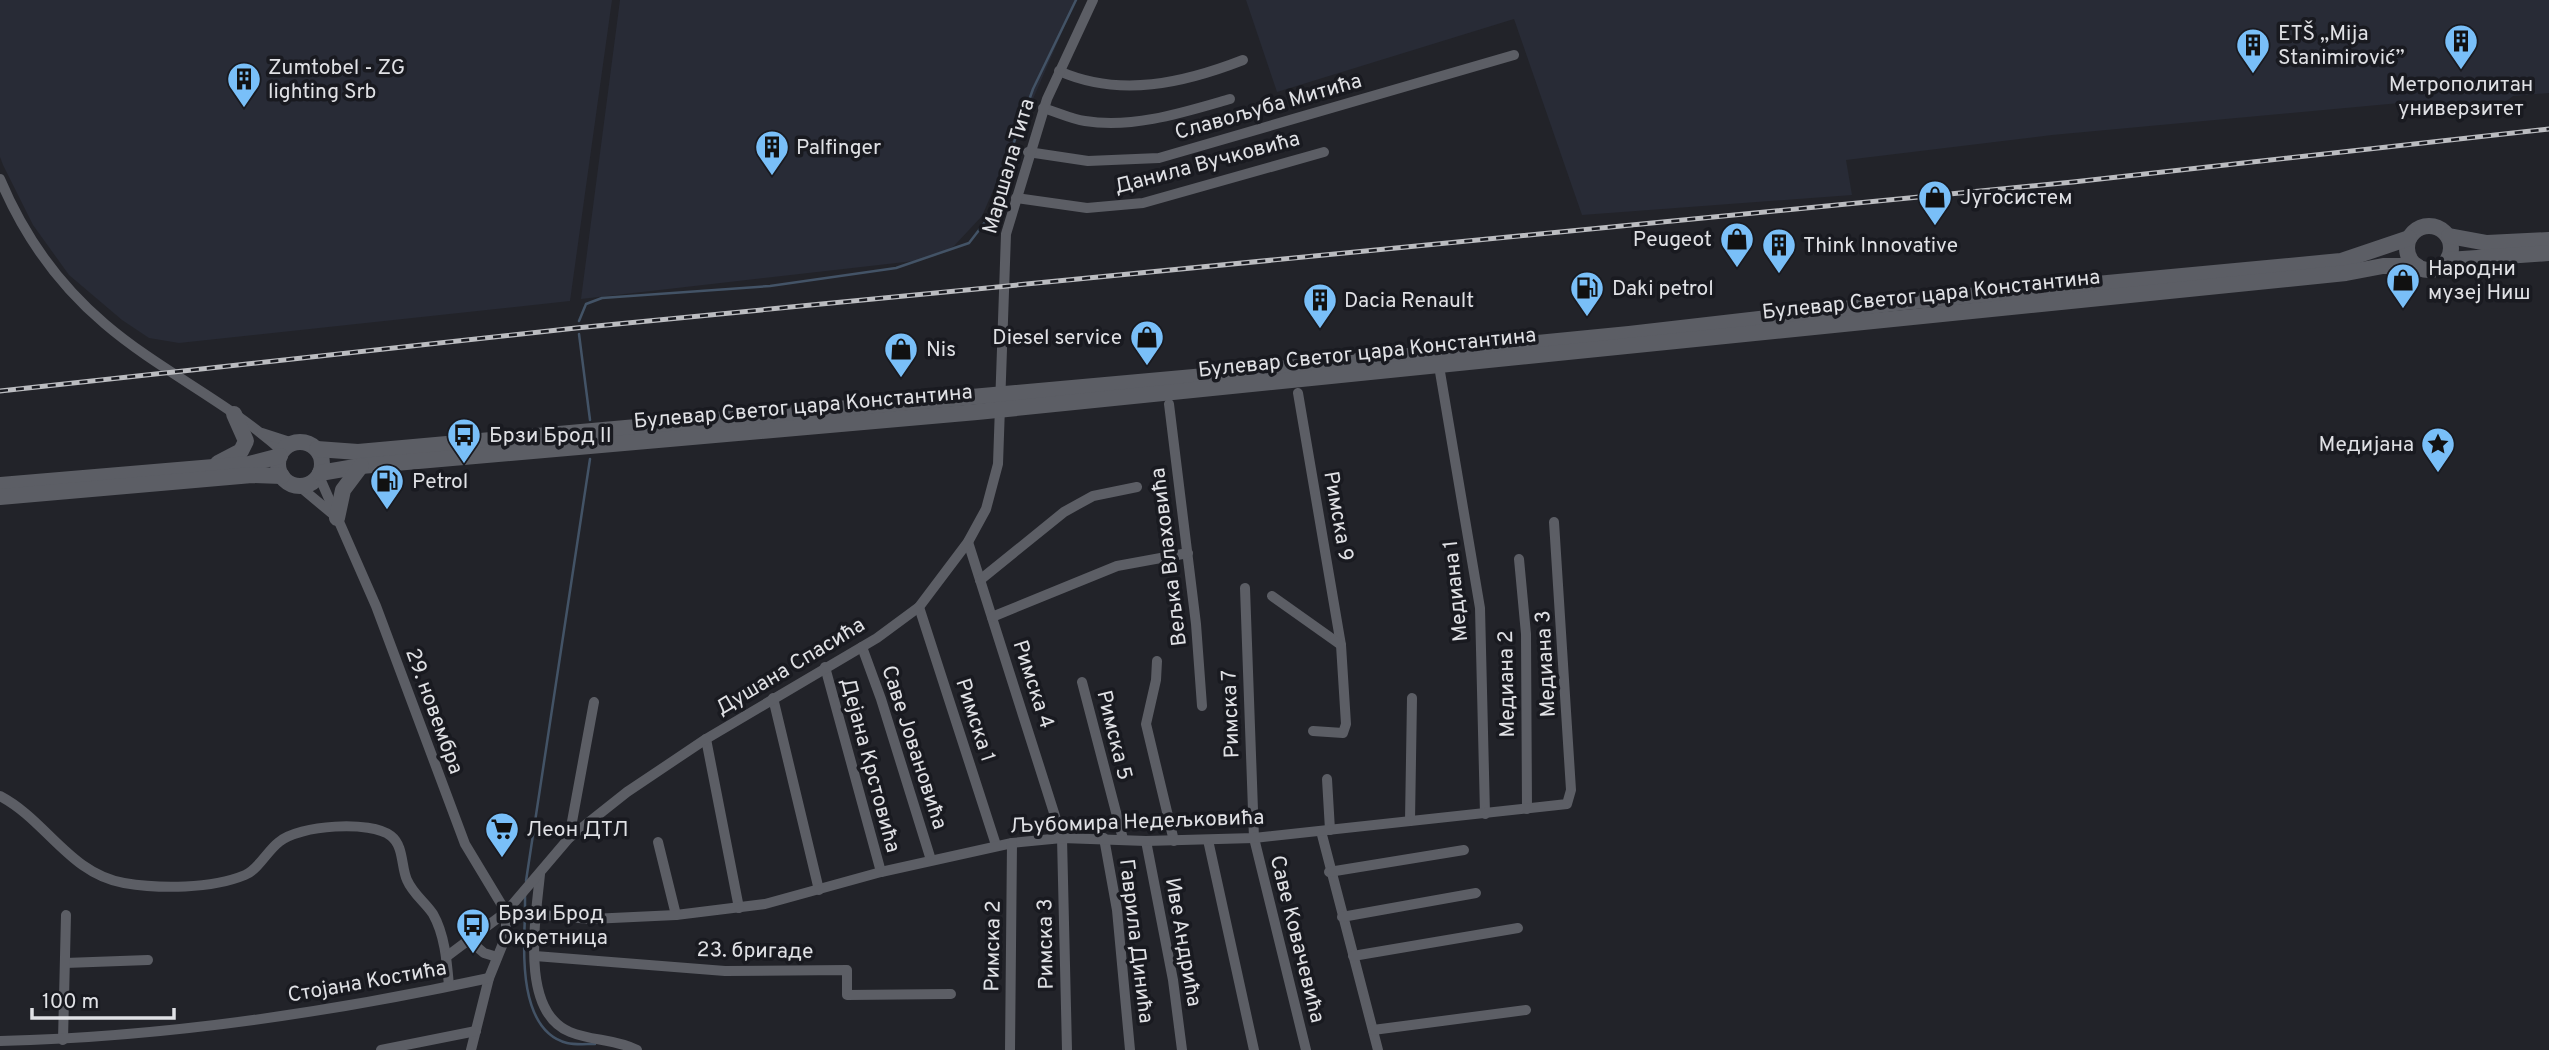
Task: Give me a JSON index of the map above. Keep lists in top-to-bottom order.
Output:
{
  "streets": {
    "main road": ["Булевар Светог цара Константина"],
    "street": [
      "Славољуба Митића",
      "Данила Вучковића",
      "Маршала Тита",
      "Римска 9",
      "Вељка Влаховића",
      "Медиана 1",
      "Медиана 3",
      "Душана Спасића",
      "Римска 4",
      "Медиана 2",
      "29. новембра",
      "Римска 7",
      "Римска 1",
      "Римска 5",
      "Саве Јовановића",
      "Дејана Крстовића",
      "Љубомира Недељковића",
      "Саве Ковачевића",
      "Гаврила Динића",
      "Иве Андрића",
      "Римска 3",
      "Римска 2",
      "23. бригаде",
      "Стојана Костића"
    ]
  },
  "crossings": [
    ["Славољуба Митића", "Маршала Тита"],
    ["Данила Вучковића", "Маршала Тита"],
    ["Маршала Тита", "Булевар Светог цара Константина"],
    ["Маршала Тита", "Душана Спасића"],
    ["Булевар Светог цара Константина", "Медиана 1"],
    ["Булевар Светог цара Константина", "Душана Спасића"],
    ["Булевар Светог цара Константина", "29. новембра"],
    ["Медиана 1", "Љубомира Недељковића"],
    ["Медиана 3", "Љубомира Недељковића"],
    ["Душана Спасића", "Римска 4"],
    ["Душана Спасића", "29. новембра"],
    ["Душана Спасића", "Римска 1"],
    ["Душана Спасића", "Саве Јовановића"],
    ["Душана Спасића", "Дејана Крстовића"],
    ["Душана Спасића", "Љубомира Недељковића"],
    ["Римска 4", "Љубомира Недељковића"],
    ["Римска 4", "Римска 3"],
    ["Медиана 2", "Љубомира Недељковића"],
    ["29. новембра", "Љубомира Недељковића"],
    ["Римска 7", "Љубомира Недељковића"],
    ["Римска 7", "Саве Ковачевића"],
    ["Римска 1", "Љубомира Недељковића"],
    ["Римска 5", "Љубомира Недељковића"],
    ["Саве Јовановића", "Љубомира Недељковића"],
    ["Дејана Крстовића", "Љубомира Недељковића"],
    ["Љубомира Недељковића", "Саве Ковачевића"],
    ["Љубомира Недељковића", "Гаврила Динића"],
    ["Љубомира Недељковића", "Иве Андрића"],
    ["Љубомира Недељковића", "Римска 3"],
    ["Љубомира Недељковића", "Римска 2"]
  ],
  "places": {
    "building": [
      "Метрополитан универзитет",
      "ETŠ „Mija Stanimirović”",
      "Zumtobel - ZG lighting Srb",
      "Palfinger",
      "Think Innovative",
      "Dacia Renault"
    ],
    "shop": [
      "Југосистем",
      "Peugeot",
      "Народни музеј Ниш",
      "Diesel service",
      "Nis"
    ],
    "fuel station": ["Daki petrol", "Petrol"],
    "bus stop": ["Брзи Брод II", "Брзи Брод Окретница"],
    "place": ["Медијана"],
    "supermarket": ["Леон ДТЛ"]
  },
  "scale_bar": "100 m"
}
